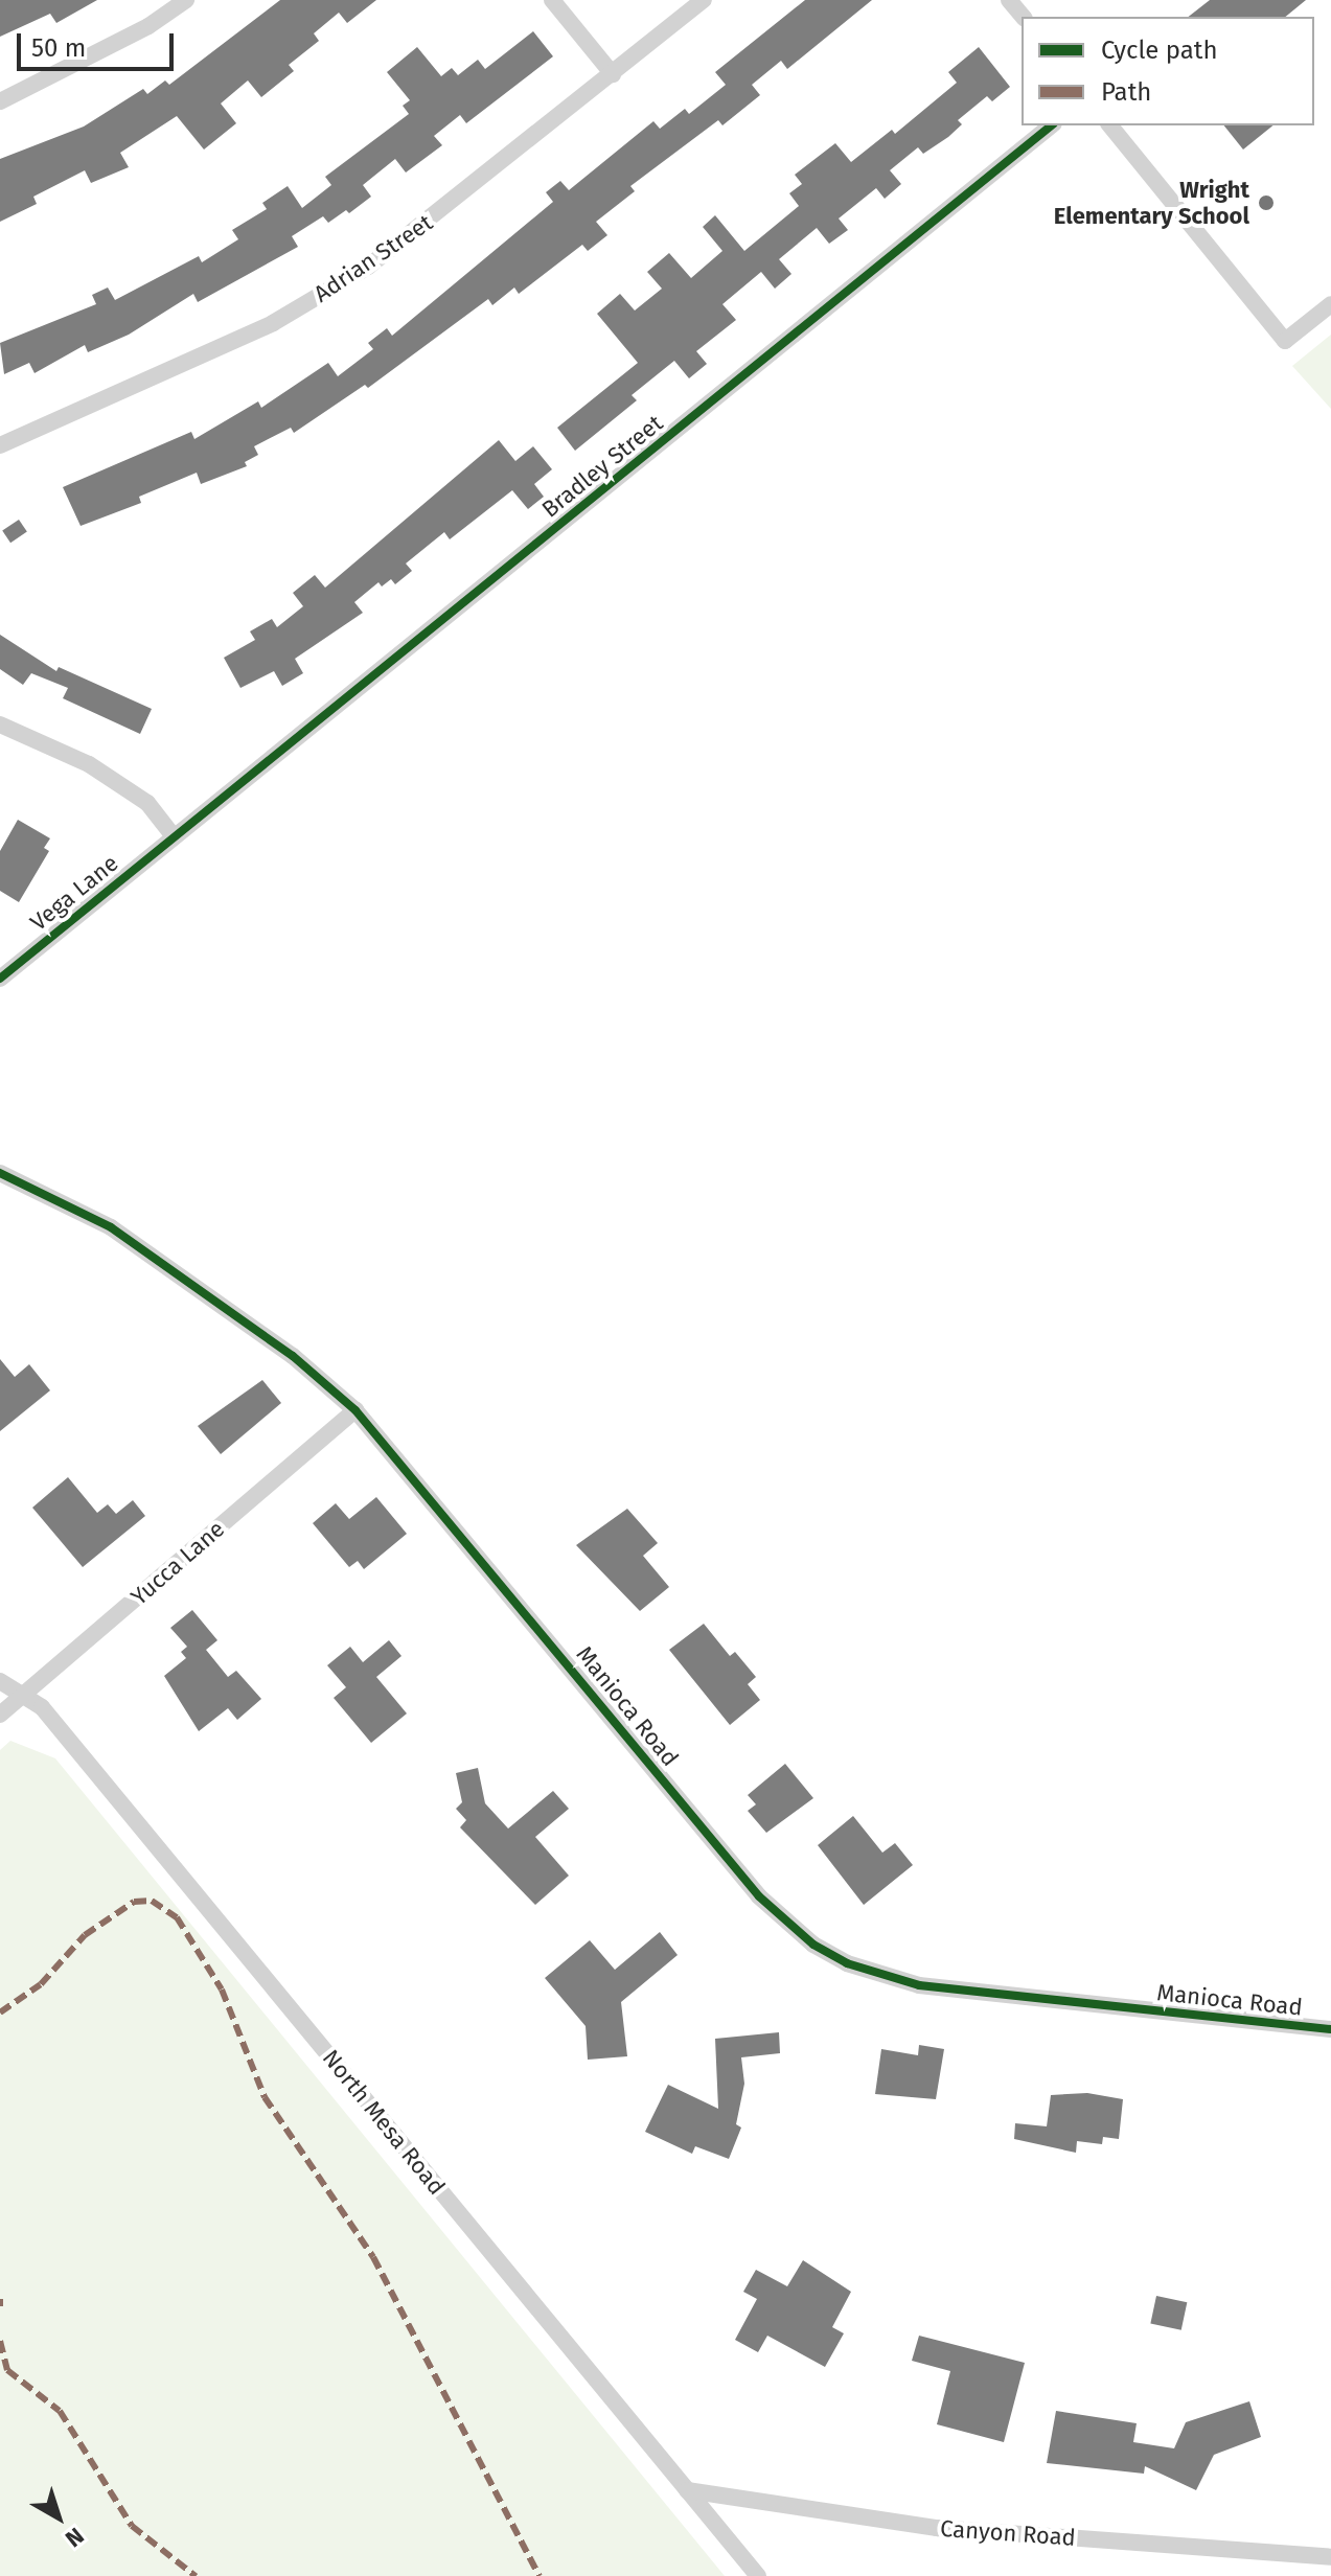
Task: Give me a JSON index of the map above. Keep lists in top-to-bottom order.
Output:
{
  "streets": {
    "street": [
      "Adrian Street",
      "Bradley Street",
      "Vega Lane",
      "Yucca Lane",
      "Manioca Road",
      "North Mesa Road",
      "Canyon Road"
    ]
  },
  "crossings": [
    ["Bradley Street", "Vega Lane"],
    ["Yucca Lane", "Manioca Road"],
    ["Yucca Lane", "North Mesa Road"],
    ["North Mesa Road", "Canyon Road"]
  ],
  "places": ["Wright Elementary School"],
  "legend": ["Cycle path", "Path"],
  "scale_bar": "50 m",
  "north": "bottom right"
}
